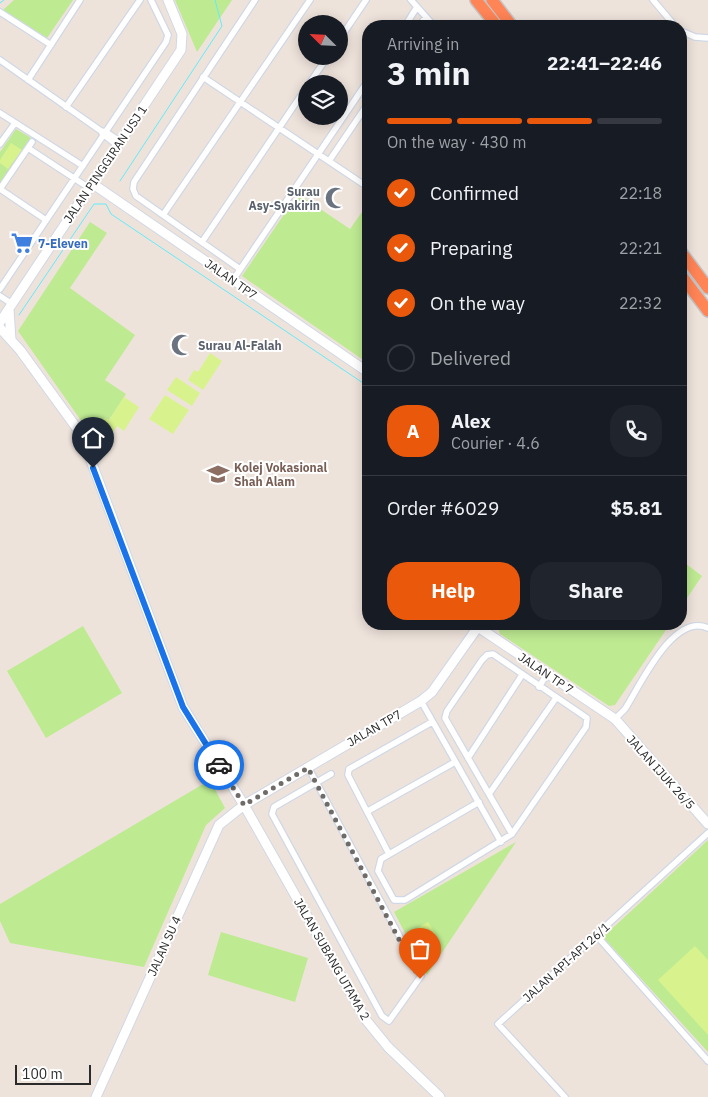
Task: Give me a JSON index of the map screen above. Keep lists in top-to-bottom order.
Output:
{
  "streets": {
    "street": [
      "JALAN PINGGIRAN USJ 1",
      "JALAN TP7",
      "JALAN TP 7",
      "JALAN IJUK 26/5",
      "JALAN SU 4",
      "JALAN SUBANG UTAMA 2",
      "JALAN API-API 26/1"
    ]
  },
  "crossings": [
    ["JALAN PINGGIRAN USJ 1", "JALAN TP7"],
    ["JALAN TP7", "JALAN SU 4"],
    ["JALAN TP7", "JALAN SUBANG UTAMA 2"],
    ["JALAN TP 7", "JALAN IJUK 26/5"],
    ["JALAN SU 4", "JALAN SUBANG UTAMA 2"]
  ],
  "places": {
    "mosque": ["Surau Asy-Syakirin", "Surau Al-Falah"],
    "supermarket": ["7-Eleven"],
    "school or university": ["Kolej Vokasional Shah Alam"]
  },
  "scale_bar": "100 m",
  "north": "top left",
  "page": {
    "heading": ["3 min", "Arriving in", "22:41–22:46"],
    "panel": [
      "Alex",
      "Courier · 4.6",
      "Order #6029",
      "$5.81"
    ],
    "bar": "On the way · 430 m",
    "list": [
      ["Confirmed", "22:18"],
      ["Preparing", "22:21"],
      ["On the way", "22:32"],
      "Delivered"
    ],
    "round": "A",
    "buttons": ["Help", "Share"],
    "scale": "100 m"
  }
}
